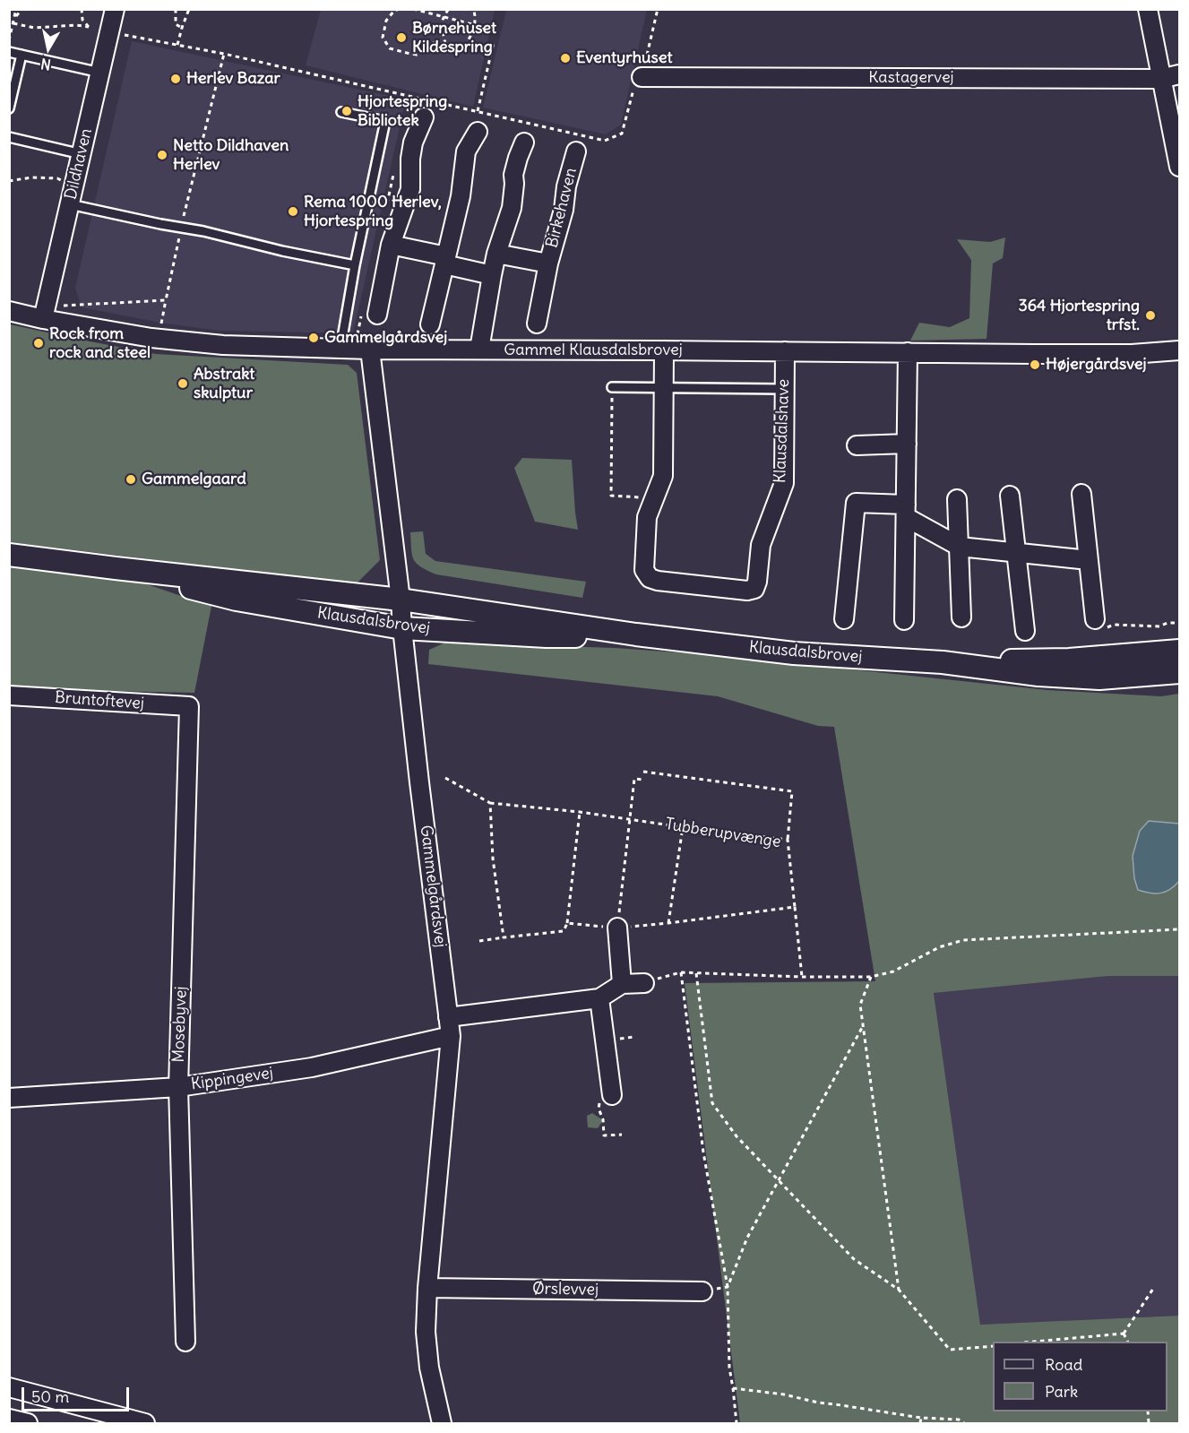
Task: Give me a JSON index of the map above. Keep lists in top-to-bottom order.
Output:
{
  "streets": {
    "street": [
      "Kastagervej",
      "Dildhaven",
      "Birkehaven",
      "Gammel Klausdalsbrovej",
      "Klausdalshave",
      "Klausdalsbrovej",
      "Bruntoftevej",
      "Gammelgårdsvej",
      "Mosebyvej",
      "Kippingevej",
      "Ørslevvej"
    ],
    "path": ["Tubberupvænge"]
  },
  "crossings": [
    ["Dildhaven", "Gammel Klausdalsbrovej"],
    ["Gammel Klausdalsbrovej", "Klausdalshave"],
    ["Gammel Klausdalsbrovej", "Gammelgårdsvej"],
    ["Klausdalsbrovej", "Gammelgårdsvej"],
    ["Bruntoftevej", "Mosebyvej"],
    ["Gammelgårdsvej", "Kippingevej"],
    ["Gammelgårdsvej", "Ørslevvej"],
    ["Mosebyvej", "Kippingevej"]
  ],
  "places": [
    "Børnehuset Kildespring",
    "Eventyrhuset",
    "Herlev Bazar",
    "Hjortespring Bibliotek",
    "Netto Dildhaven Herlev",
    "Rema 1000 Herlev, Hjortespring",
    "364 Hjortespring trfst.",
    "Gammelgårdsvej",
    "Rock from rock and steel",
    "Højergårdsvej",
    "Abstrakt skulptur",
    "Gammelgaard"
  ],
  "legend": ["Road", "Park"],
  "scale_bar": "50 m",
  "north": "bottom"
}
